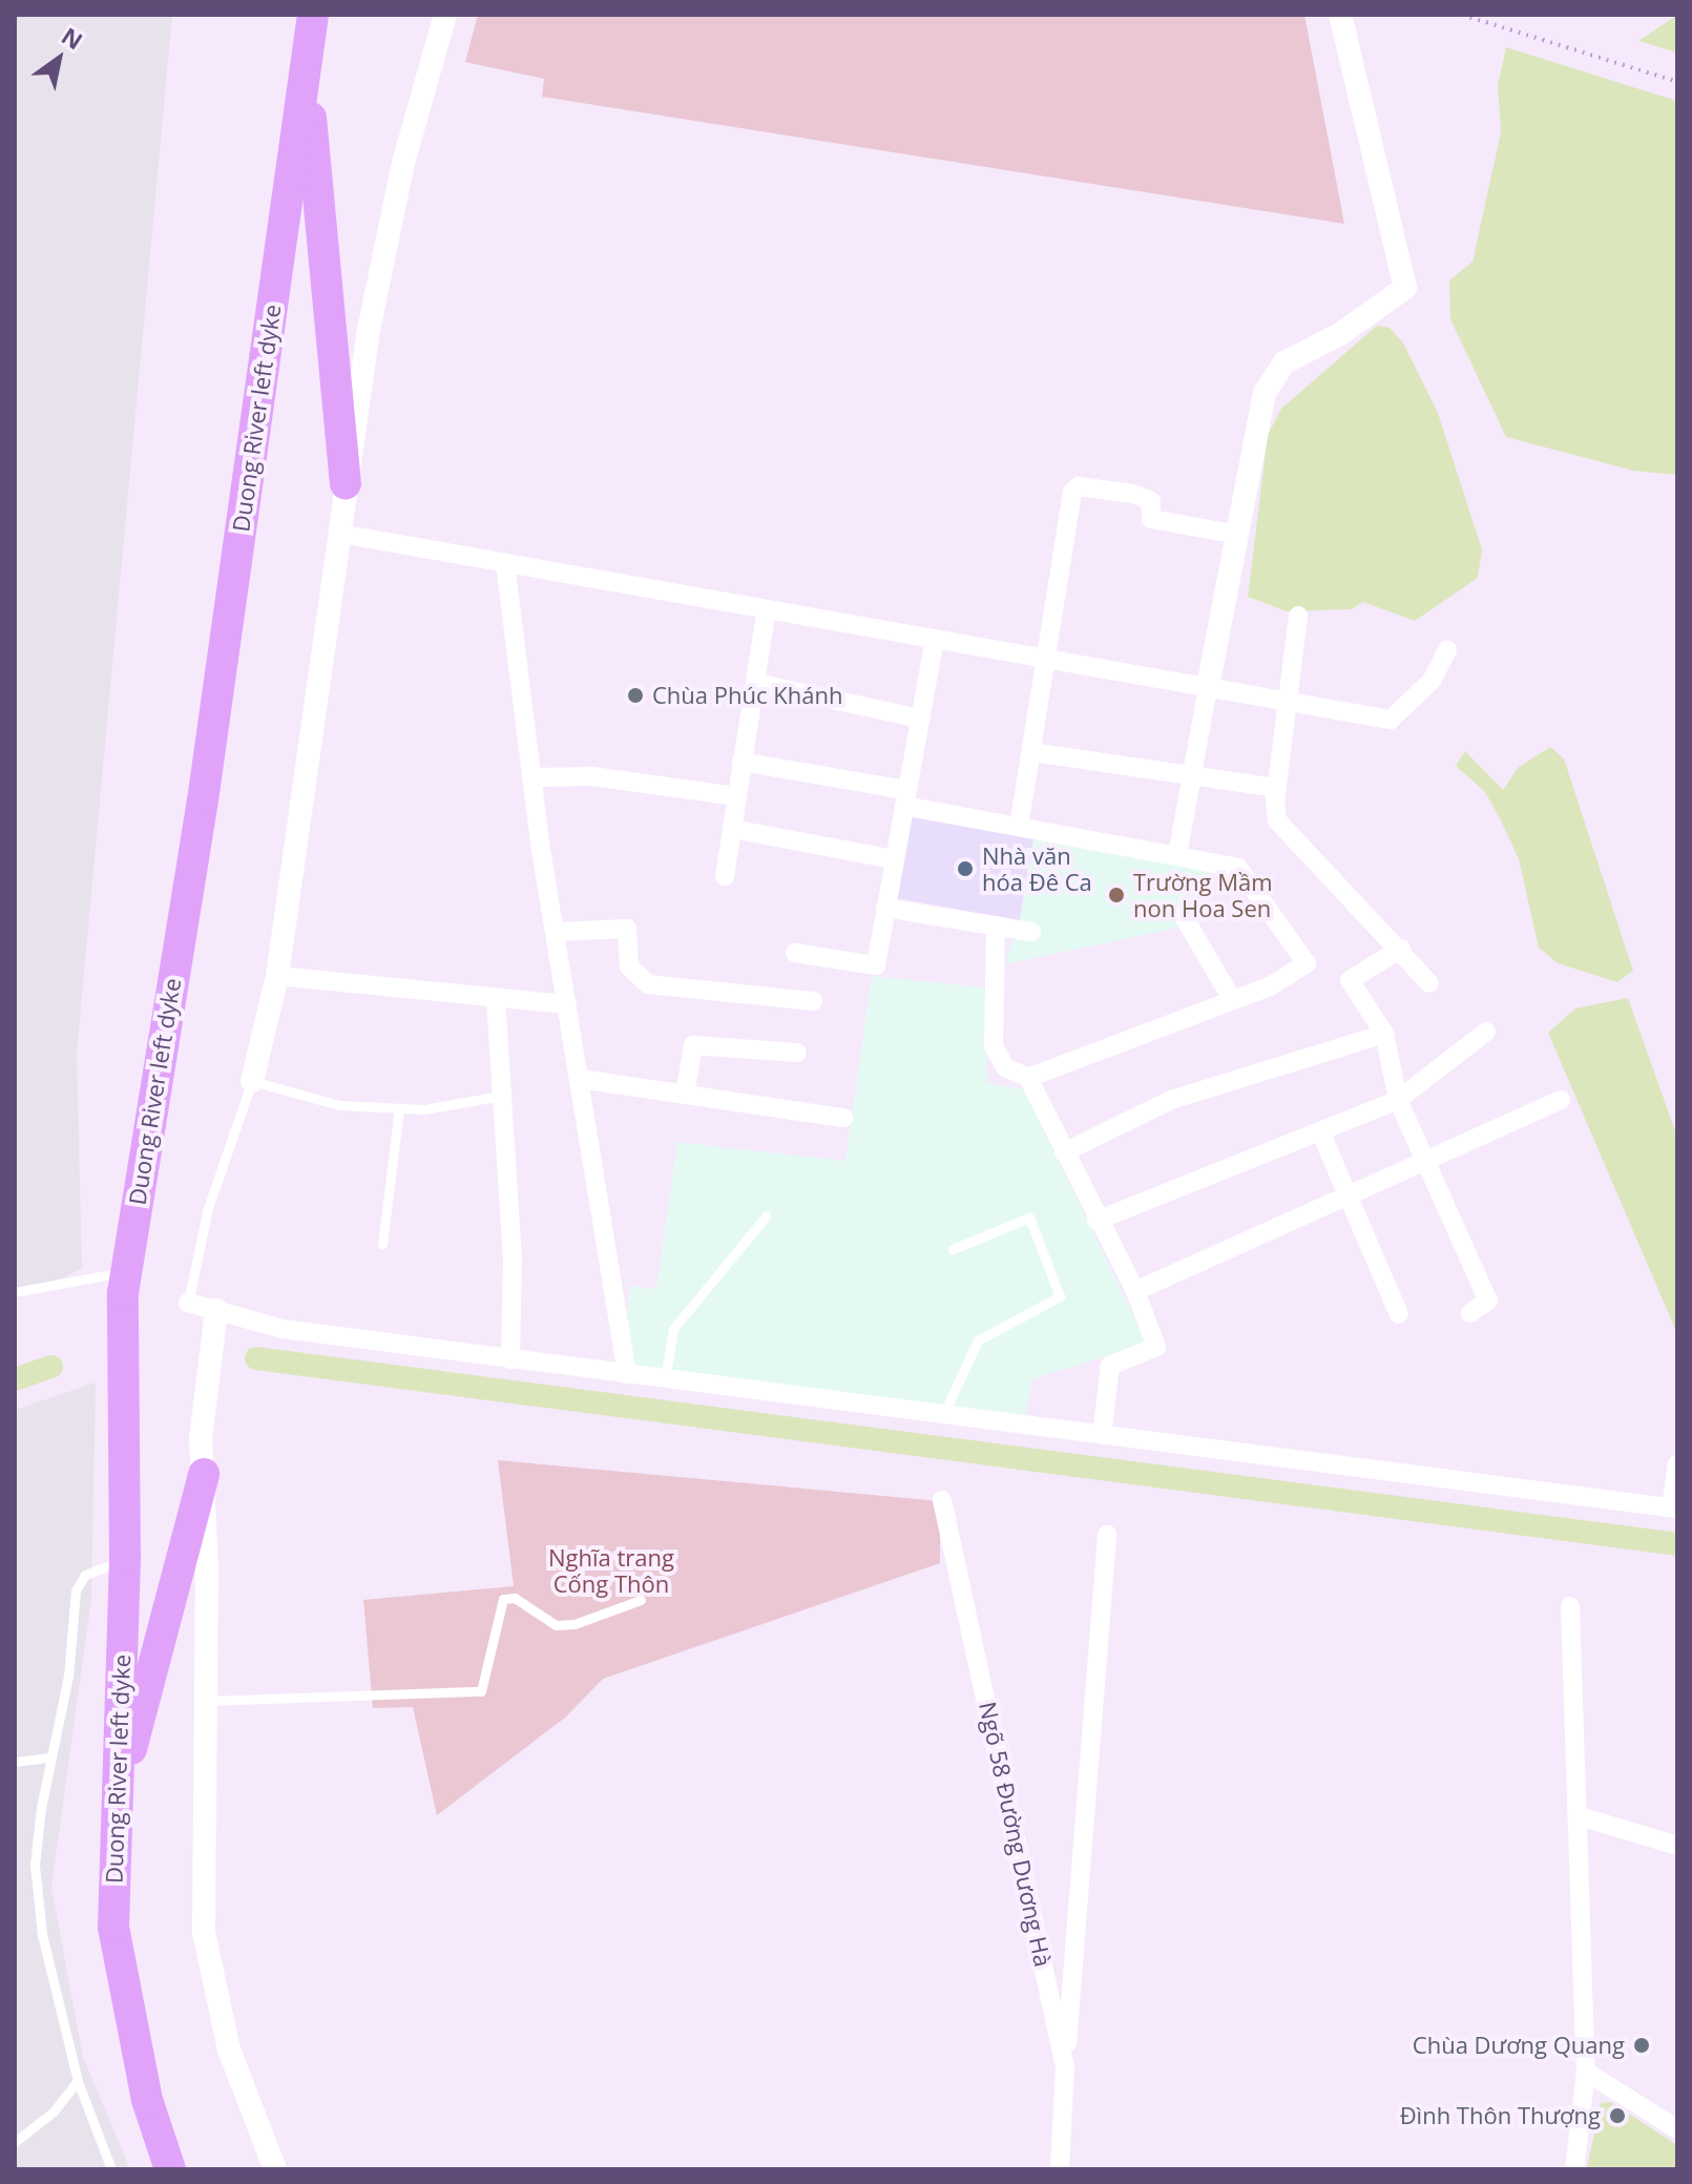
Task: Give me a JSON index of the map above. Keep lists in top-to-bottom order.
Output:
{
  "streets": {
    "main road": ["Duong River left dyke"],
    "street": ["Ngõ 58 Đường Dương Hà"]
  },
  "parks": ["Nghĩa trang Cống Thôn"],
  "places": [
    "Chùa Phúc Khánh",
    "Nhà văn hóa Đê Ca",
    "Trường Mầm non Hoa Sen",
    "Chùa Dương Quang",
    "Đình Thôn Thượng"
  ],
  "north": "top right"
}
